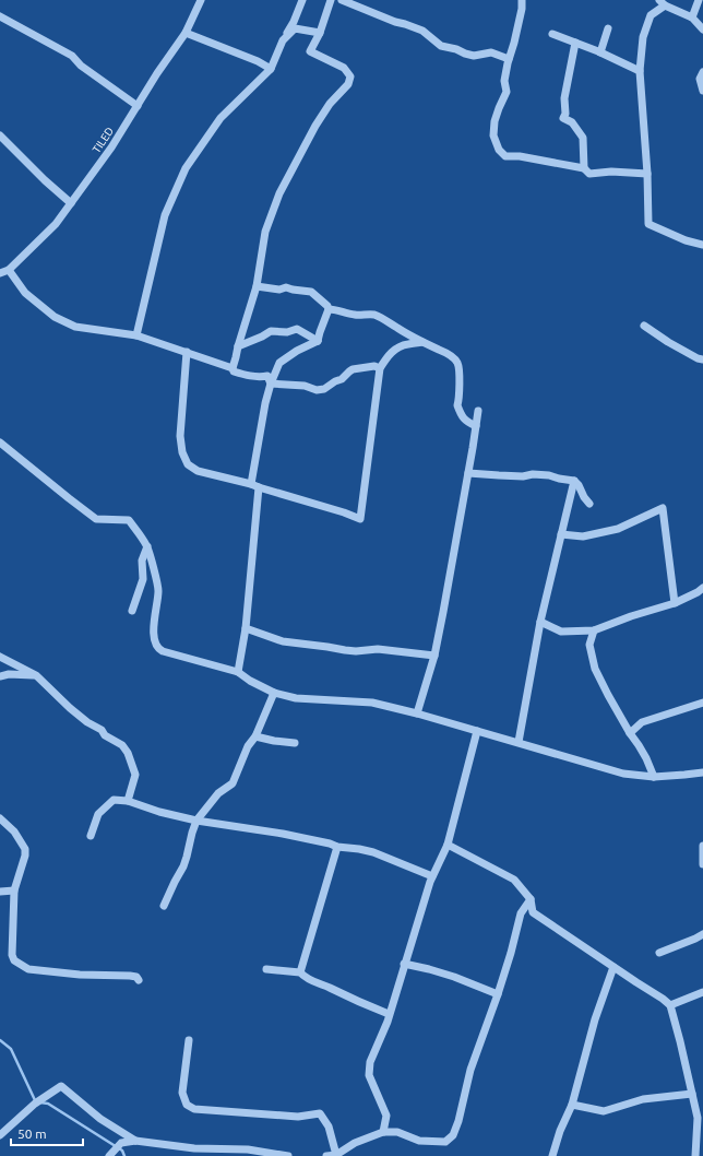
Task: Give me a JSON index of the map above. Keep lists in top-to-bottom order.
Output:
{
  "streets": {
    "street": ["TILED"]
  },
  "scale_bar": "50 m"
}
